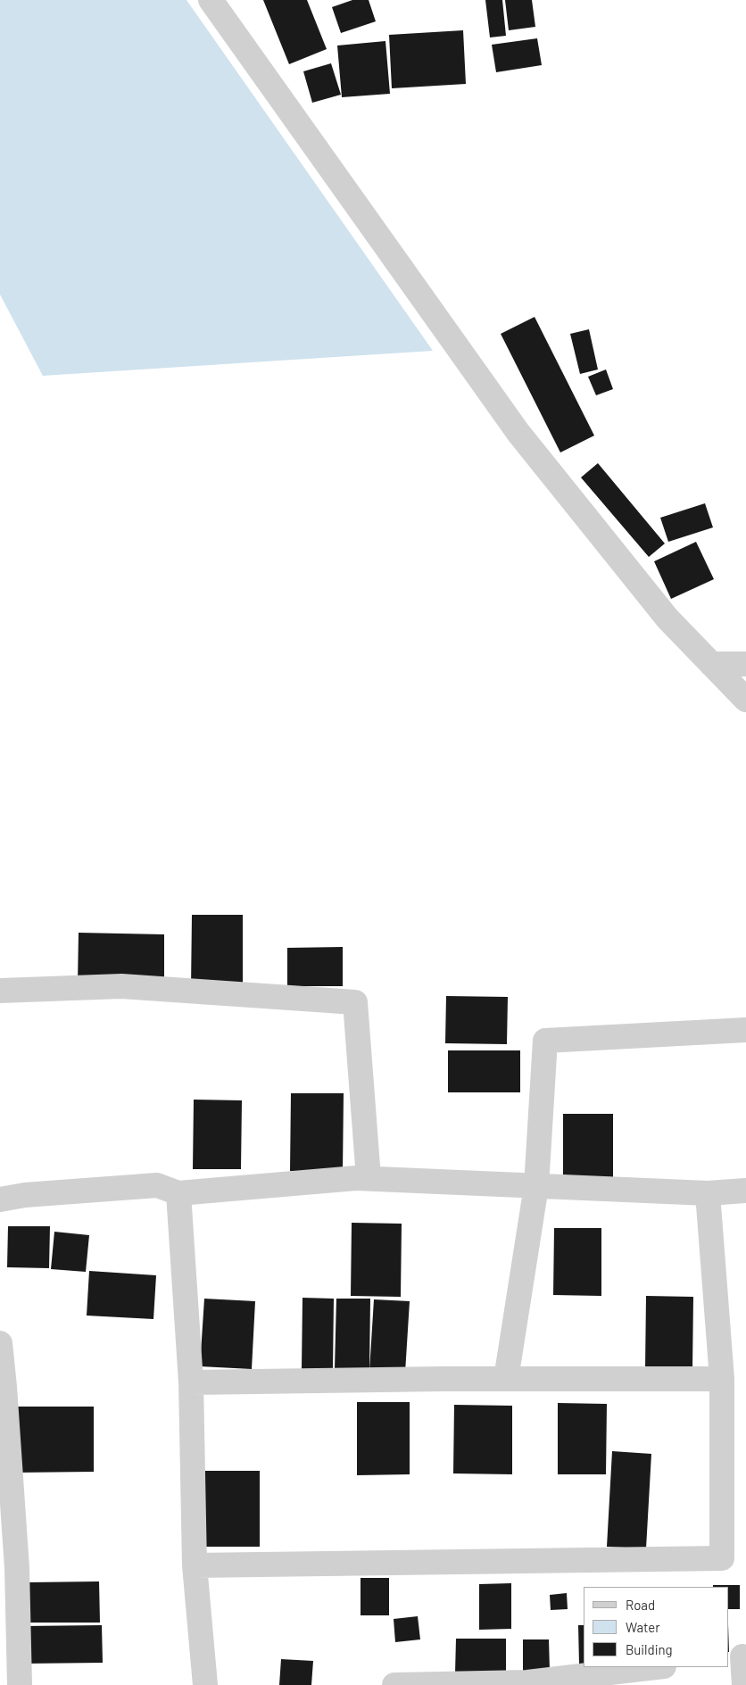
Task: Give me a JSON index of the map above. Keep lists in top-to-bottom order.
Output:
{
  "legend": ["Road", "Water", "Building"]
}
